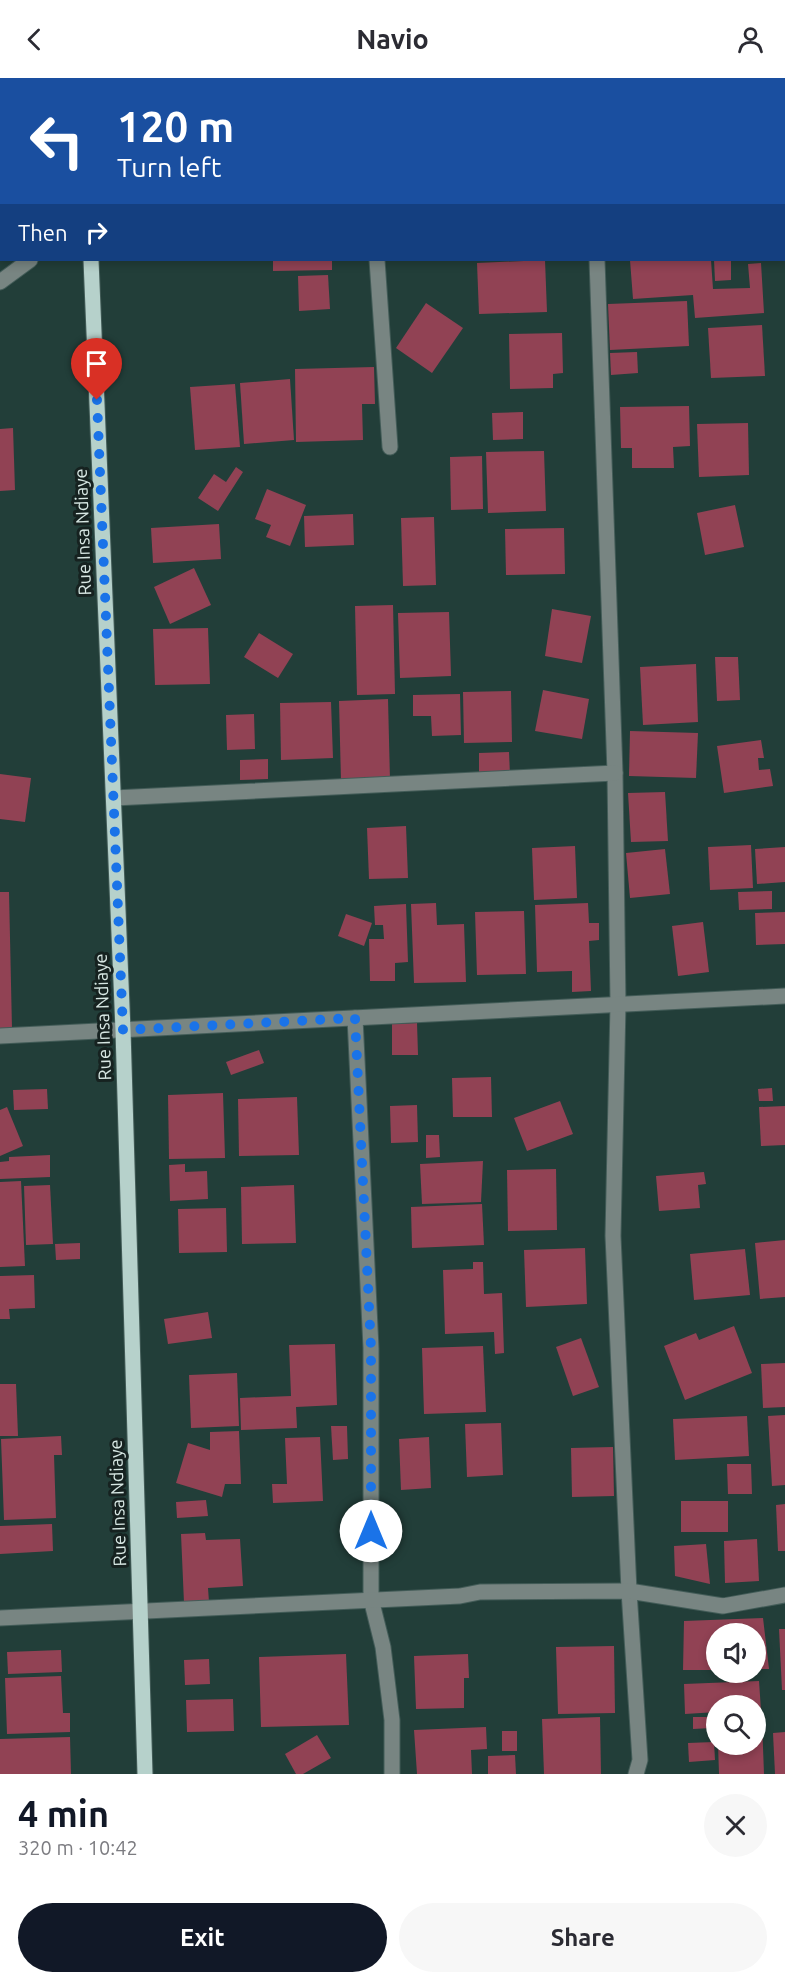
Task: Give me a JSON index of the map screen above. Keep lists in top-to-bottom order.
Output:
{
  "streets": {
    "main road": ["Rue Insa Ndiaye"]
  },
  "page": {
    "header": "Navio",
    "turn": ["120 m", "Turn left"],
    "then": "Then",
    "heading": ["4 min", "320 m · 10:42"],
    "buttons": ["Exit", "Share"]
  }
}
